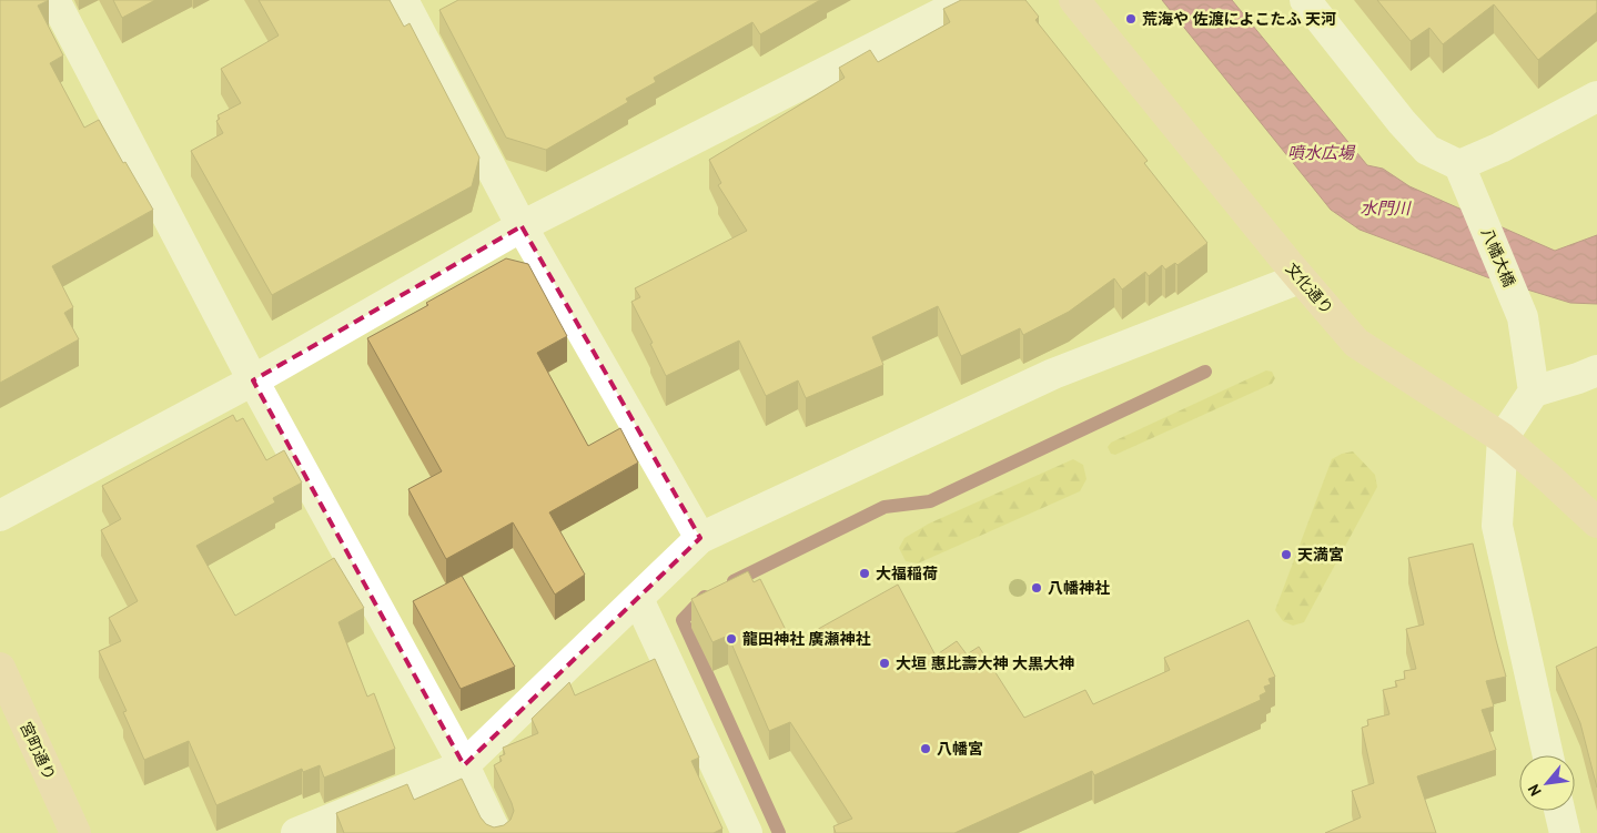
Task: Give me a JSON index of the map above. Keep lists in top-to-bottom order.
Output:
{
  "streets": {
    "street": ["八幡大橋", "文化通り", "宮町通り"]
  },
  "water": ["噴水広場", "水門川"],
  "places": [
    "荒海や 佐渡によこたふ 天河",
    "天満宮",
    "大福稲荷",
    "八幡神社",
    "龍田神社 廣瀬神社",
    "大垣 惠比壽大神 大黒大神",
    "八幡宮"
  ],
  "north": "bottom left"
}
